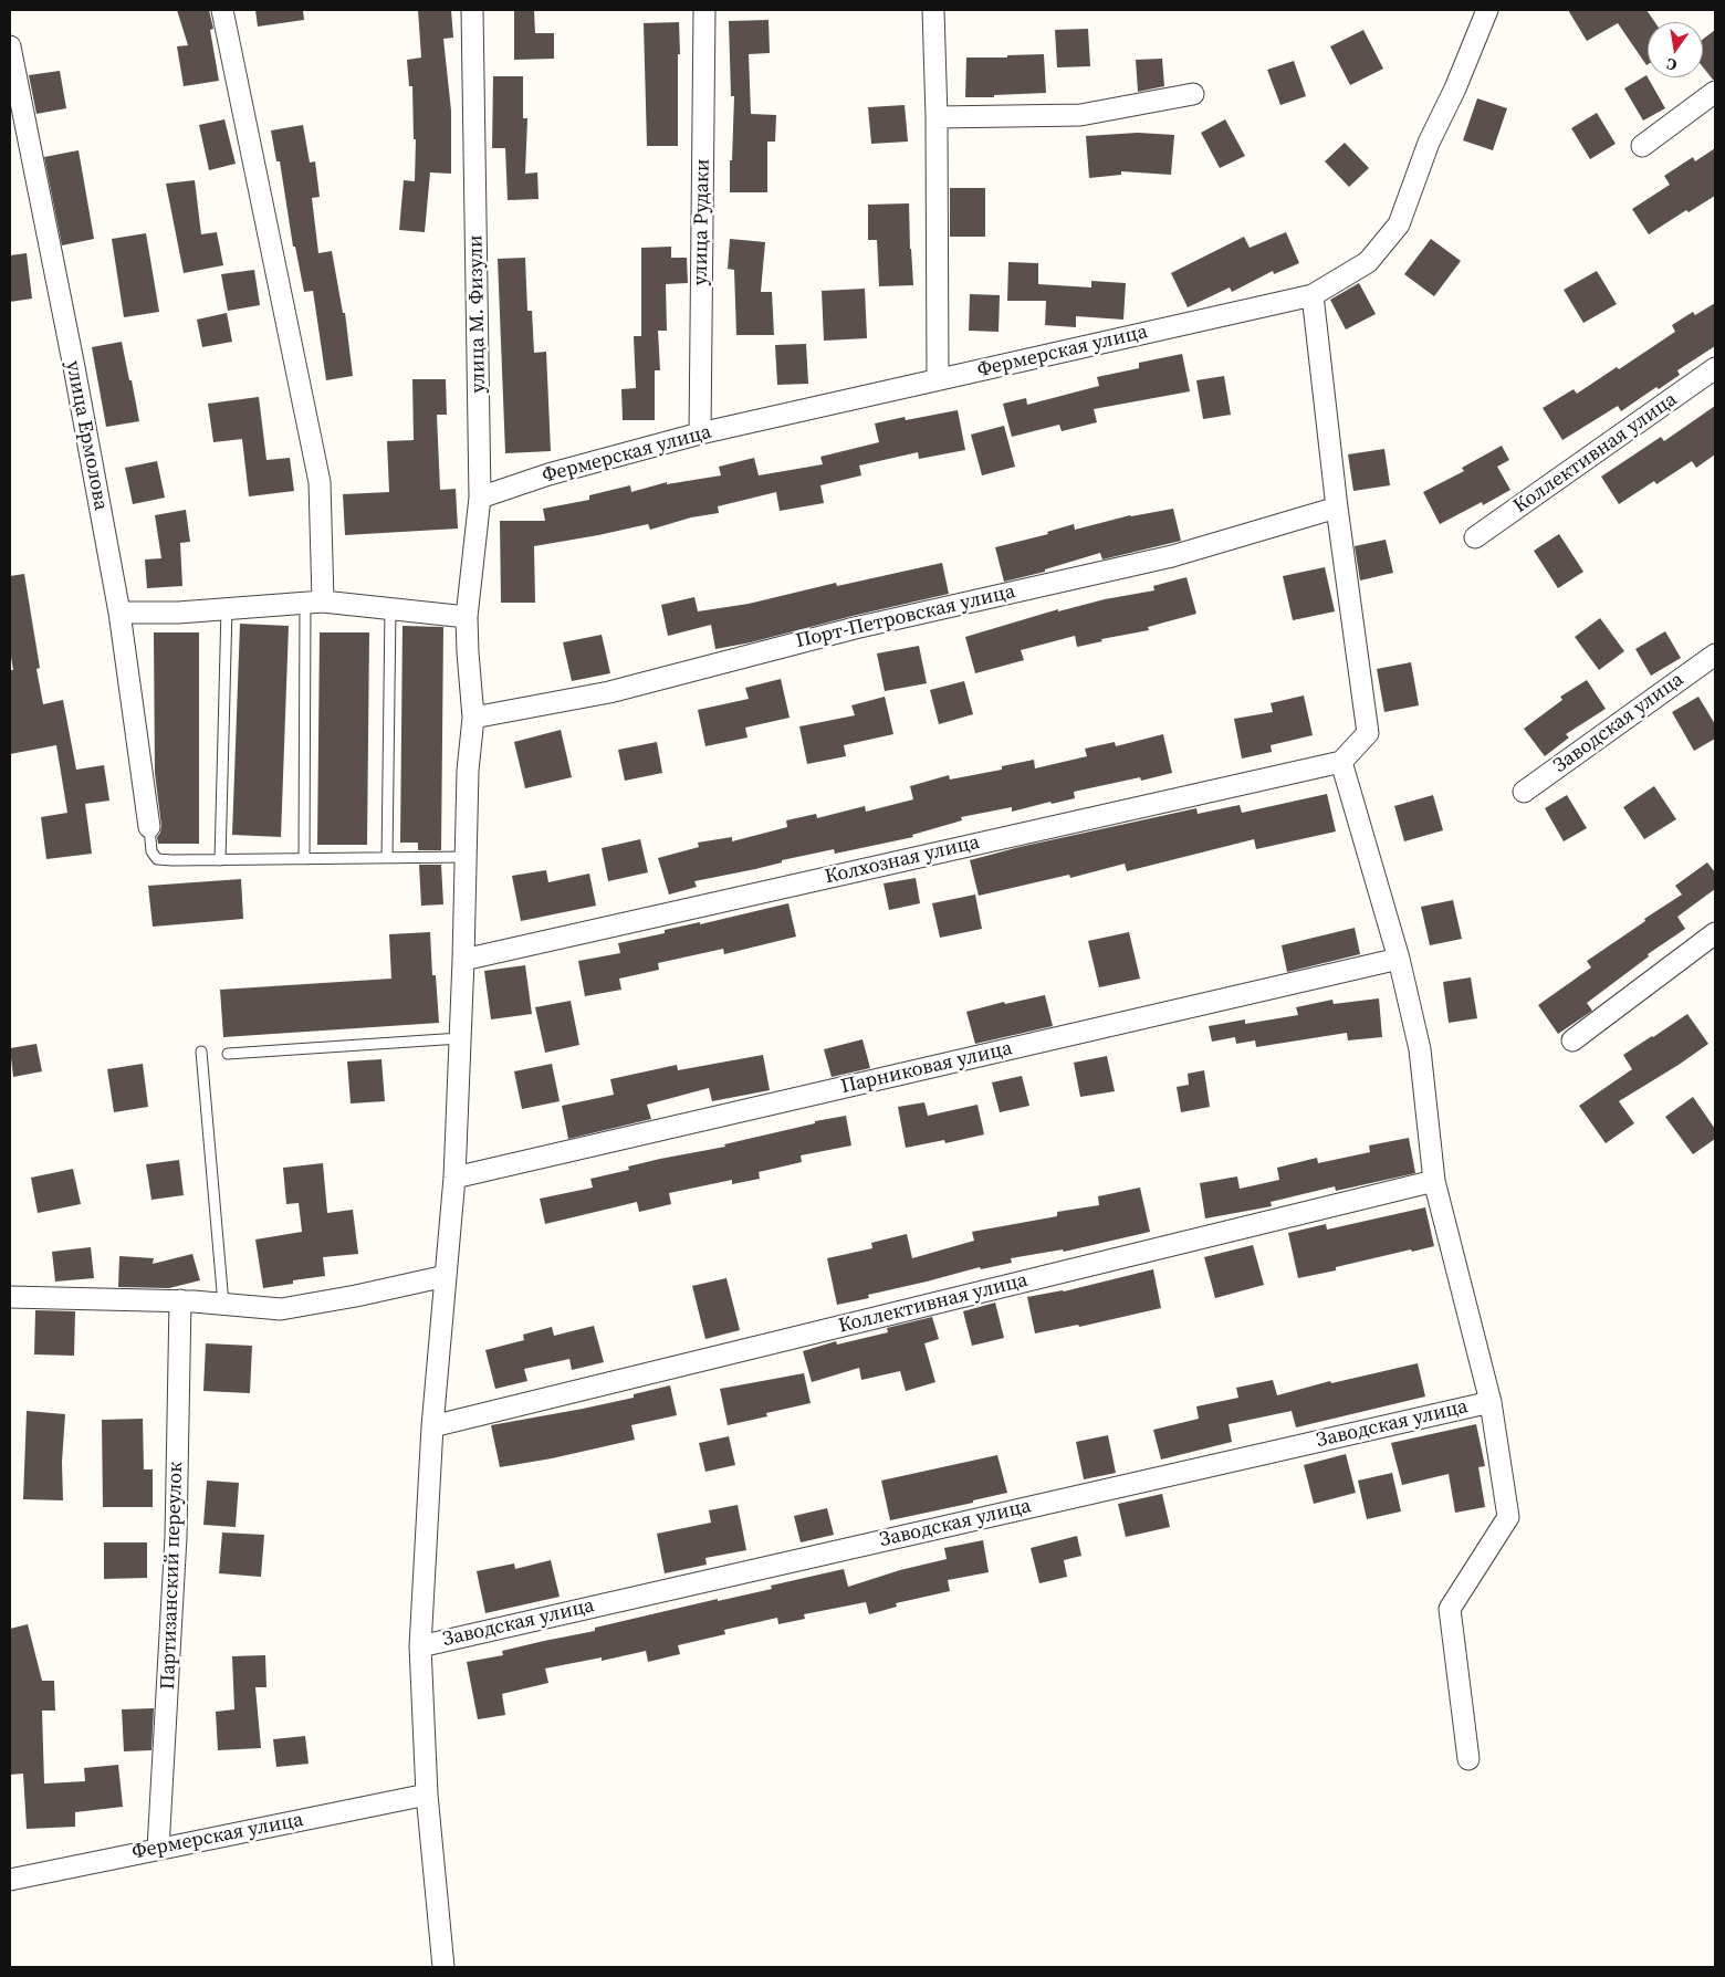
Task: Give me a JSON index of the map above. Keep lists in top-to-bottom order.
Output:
{
  "streets": {
    "street": [
      "улица Рудаки",
      "улица М. Физули",
      "Фермерская улица",
      "улица Ермолова",
      "Коллективная улица",
      "Порт-Петровская улица",
      "Заводская улица",
      "Колхозная улица",
      "Парниковая улица",
      "Партизанский переулок"
    ]
  },
  "crossings": [
    ["улица Рудаки", "Фермерская улица"],
    ["улица М. Физули", "Фермерская улица"],
    ["улица М. Физули", "Коллективная улица"],
    ["улица М. Физули", "Порт-Петровская улица"],
    ["улица М. Физули", "Заводская улица"],
    ["улица М. Физули", "Колхозная улица"],
    ["улица М. Физули", "Парниковая улица"],
    ["Фермерская улица", "Партизанский переулок"]
  ],
  "north": "bottom"
}
